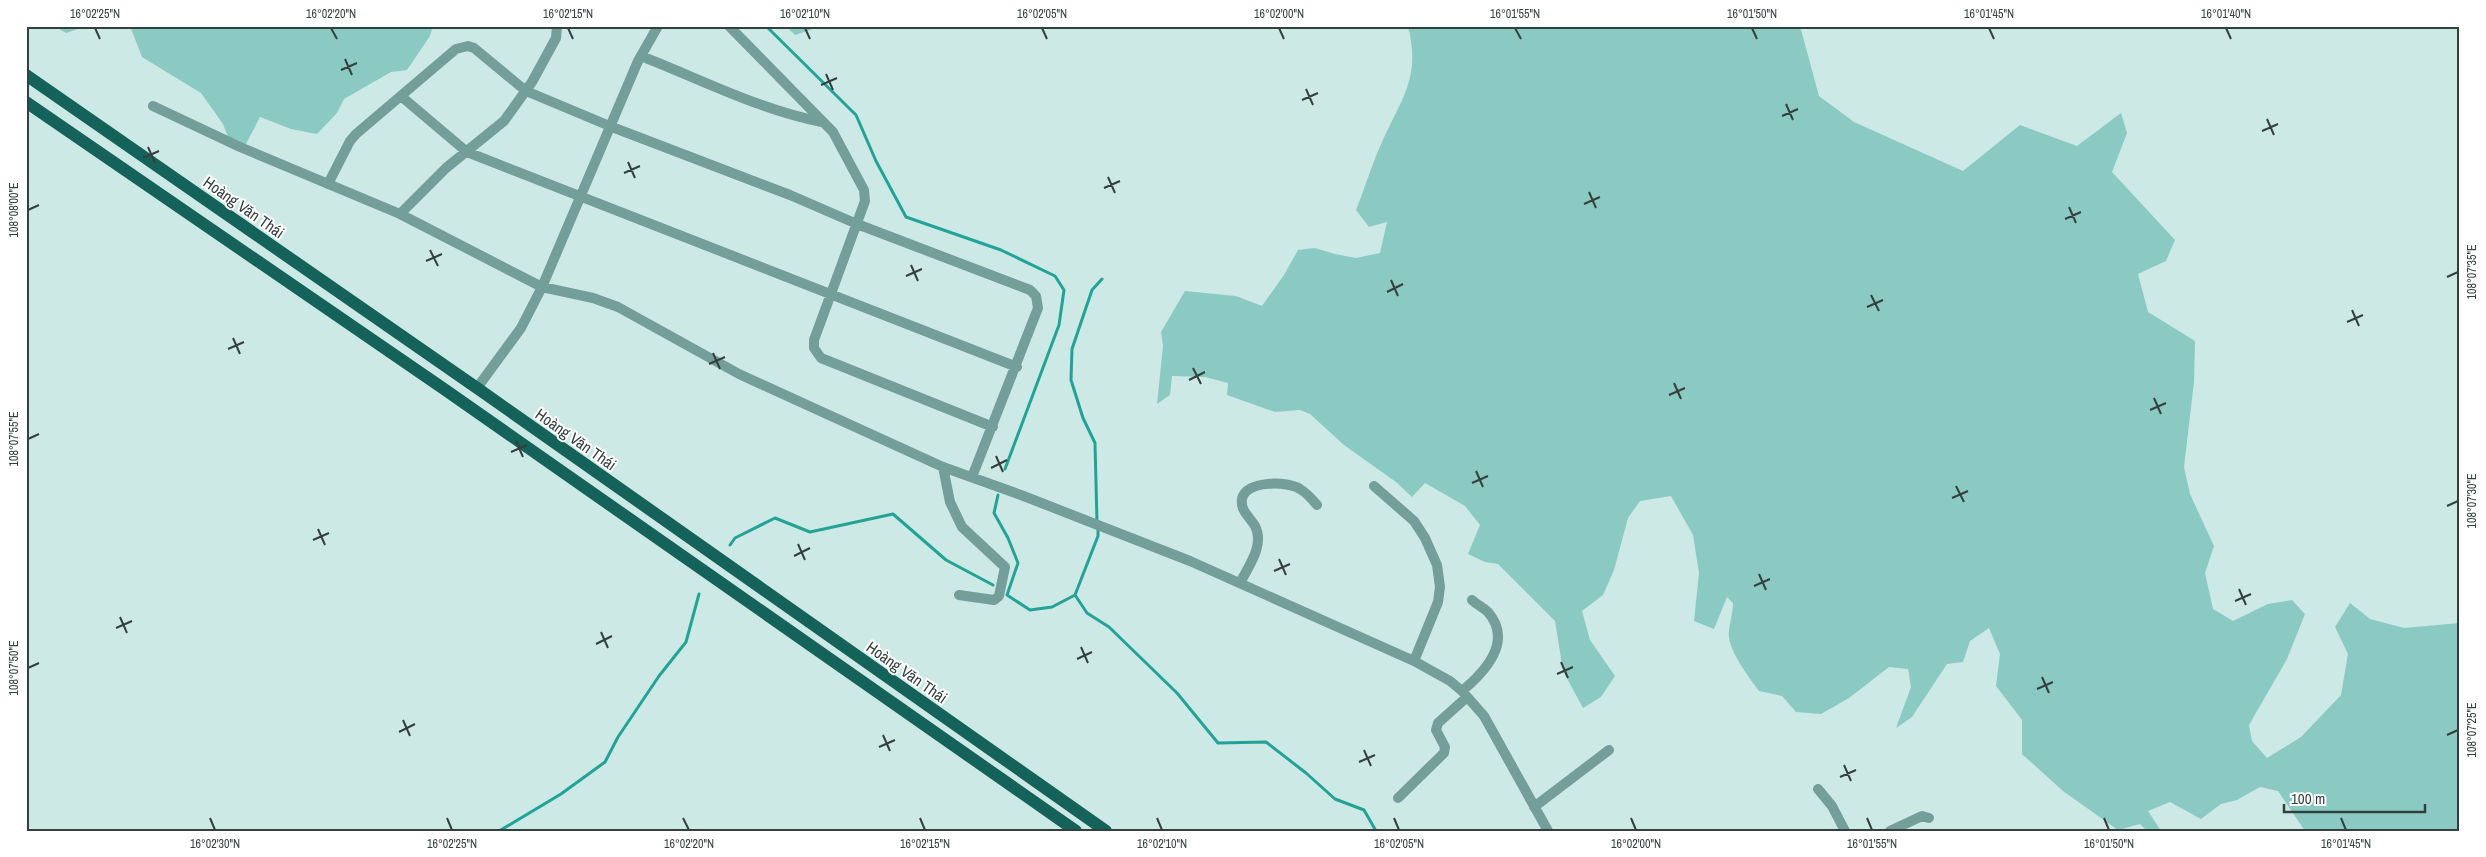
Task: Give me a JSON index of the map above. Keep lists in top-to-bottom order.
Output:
{
  "streets": {
    "main road": ["Hoàng Văn Thái"]
  },
  "scale_bar": "100 m",
  "coordinates": [
    "16°02'25\"N",
    "16°02'20\"N",
    "16°02'15\"N",
    "16°02'10\"N",
    "16°02'05\"N",
    "16°02'00\"N",
    "16°01'55\"N",
    "16°01'50\"N",
    "16°01'45\"N",
    "16°01'40\"N",
    "108°08'00\"E",
    "108°07'35\"E",
    "108°07'55\"E",
    "108°07'30\"E",
    "108°07'50\"E",
    "108°07'25\"E",
    "16°02'30\"N"
  ]
}
